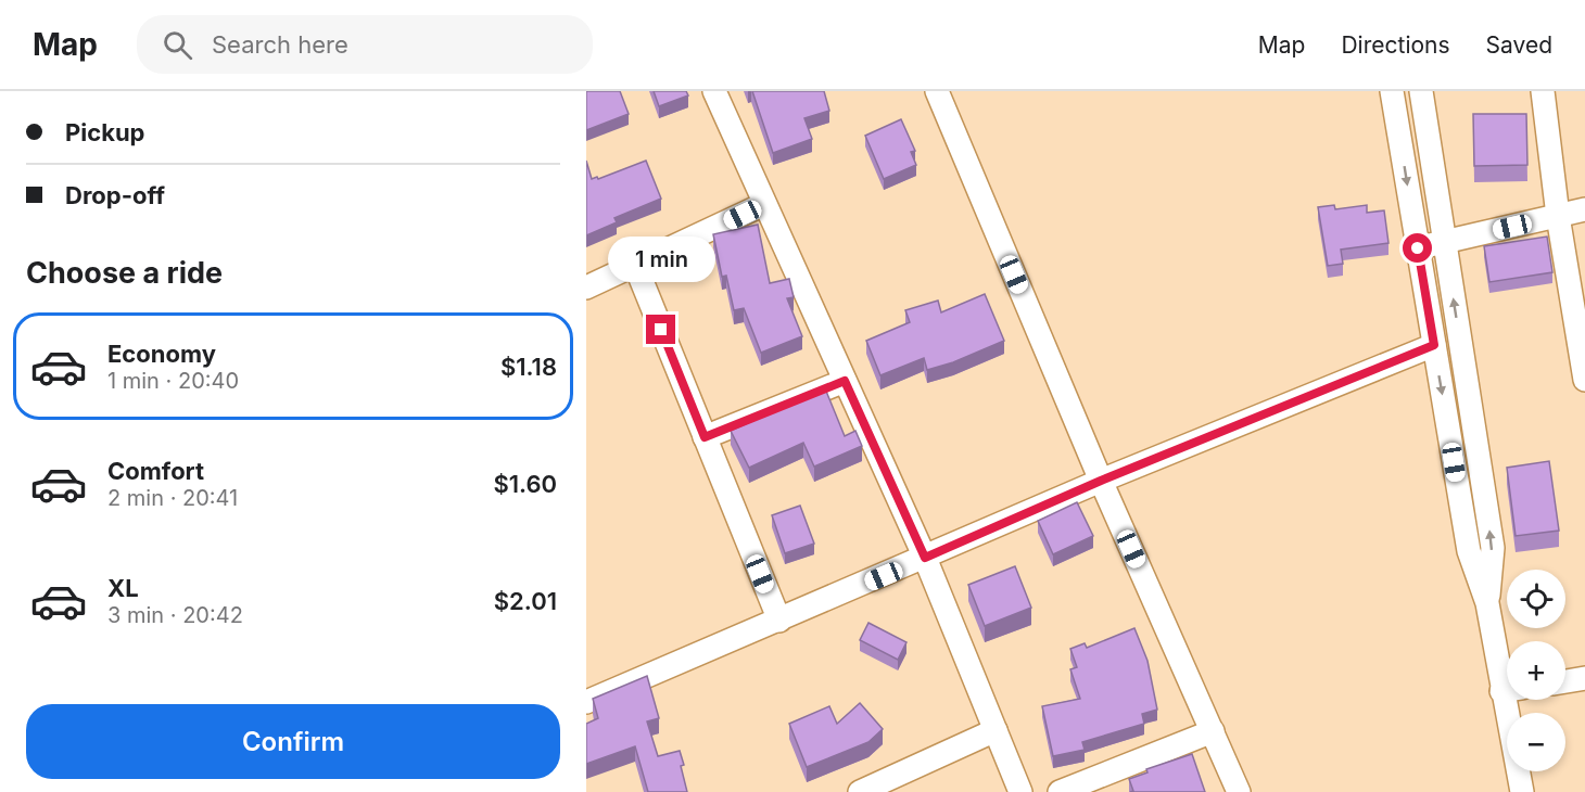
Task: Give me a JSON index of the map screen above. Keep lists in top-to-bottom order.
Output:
{
  "page": {
    "header": "Map",
    "search": "Search here",
    "nav": ["Map", "Directions", "Saved"],
    "banner": ["Pickup", "Drop-off"],
    "heading": "Choose a ride",
    "bubble": "1 min",
    "list": [
      {
        "name": "Economy",
        "note": "1 min · 20:40",
        "value": "$1.18"
      },
      {
        "name": "Comfort",
        "note": "2 min · 20:41",
        "value": "$1.60"
      },
      {
        "name": "XL",
        "note": "3 min · 20:42",
        "value": "$2.01"
      }
    ],
    "map_buttons": ["+", "−"],
    "buttons": "Confirm"
  }
}
